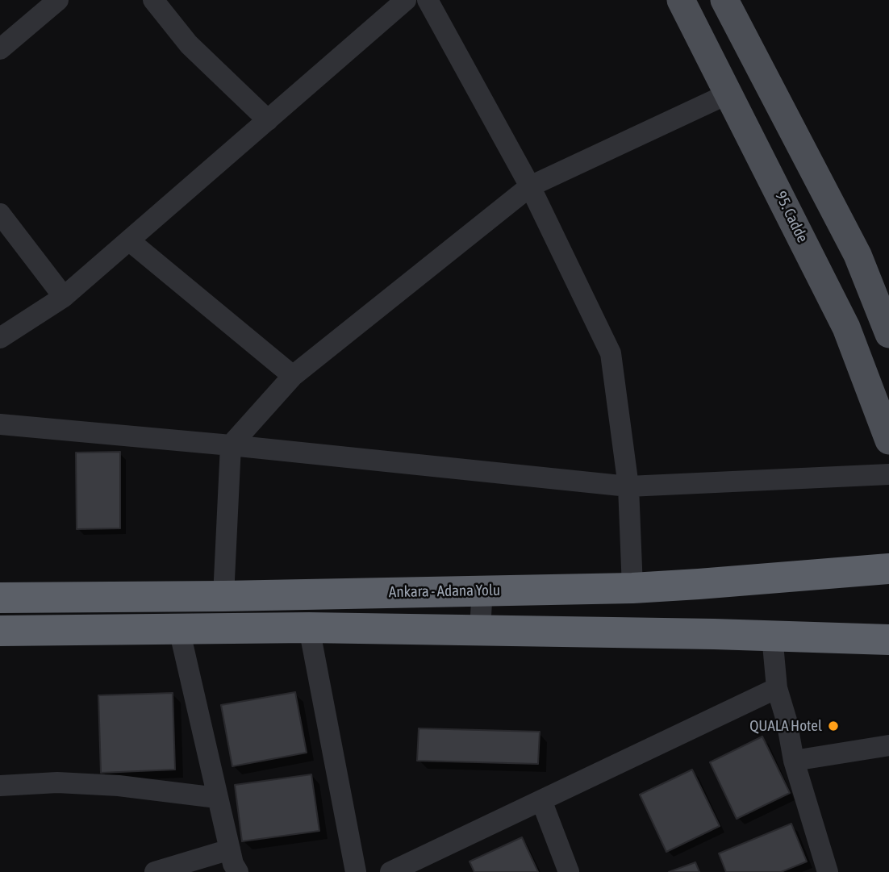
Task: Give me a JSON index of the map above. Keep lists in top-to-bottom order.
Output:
{
  "streets": {
    "highway": ["Ankara - Adana Yolu"],
    "main road": ["95. Cadde"]
  },
  "places": ["QUALA Hotel"]
}
